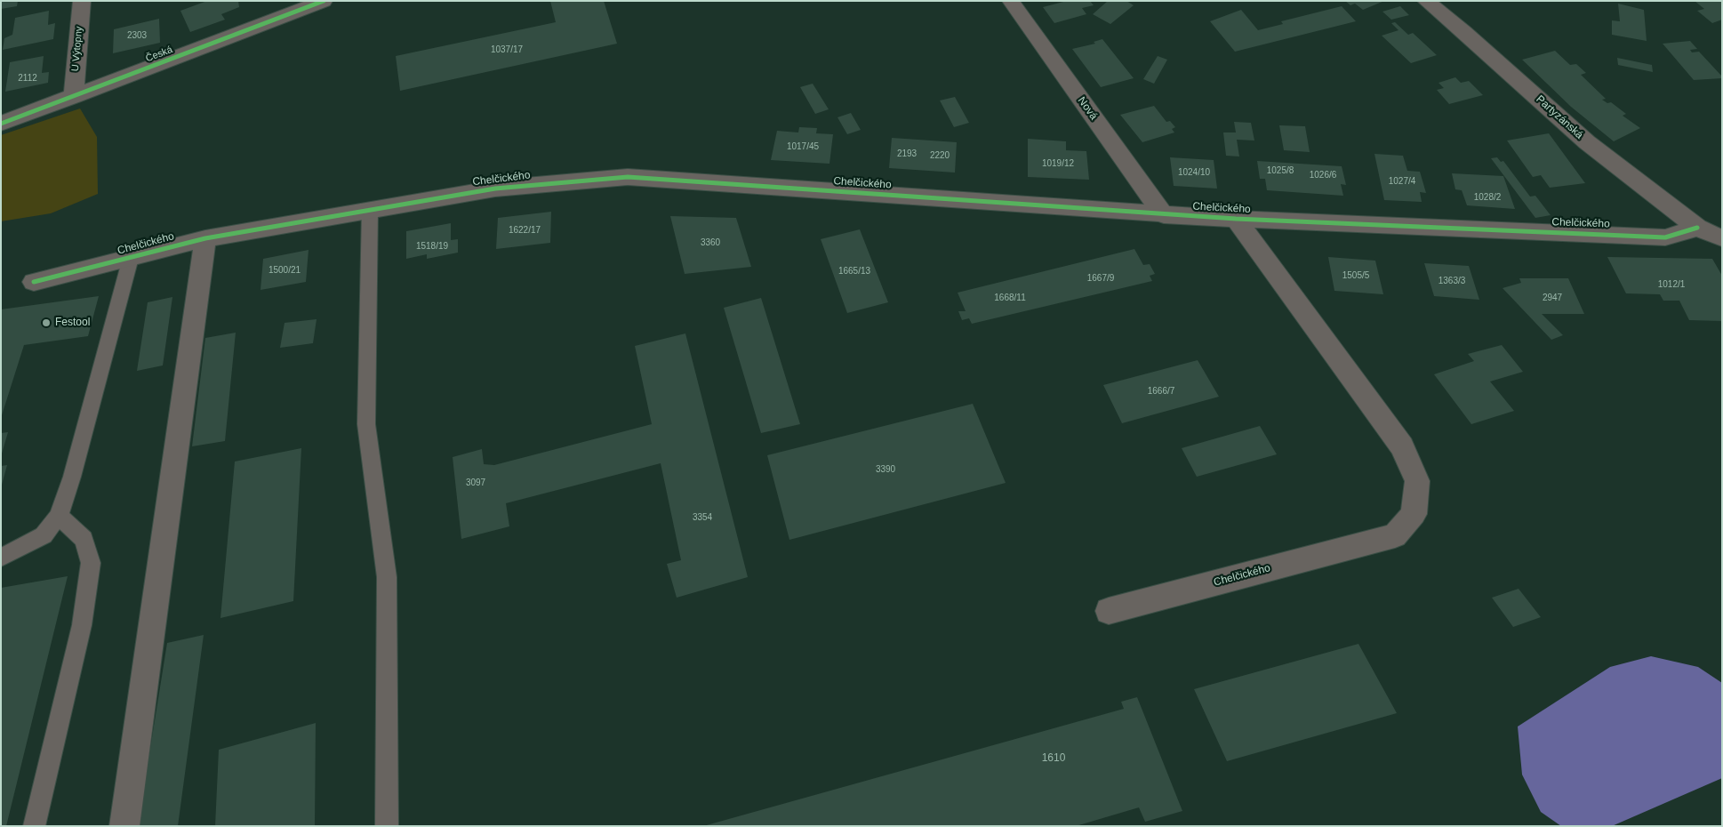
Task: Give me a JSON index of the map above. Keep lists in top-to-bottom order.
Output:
{
  "streets": {
    "street": [
      "U Výtopny",
      "Česká",
      "Nová",
      "Partyzánská",
      "Chelčického"
    ]
  },
  "crossings": [
    ["U Výtopny", "Česká"],
    ["Nová", "Chelčického"],
    ["Partyzánská", "Chelčického"]
  ],
  "places": ["Festool"],
  "house_numbers": [
    "2303",
    "1037/17",
    "2112",
    "1017/45",
    "2193",
    "2220",
    "1019/12",
    "1025/8",
    "1024/10",
    "1026/6",
    "1027/4",
    "1028/2",
    "1622/17",
    "3360",
    "1518/19",
    "1500/21",
    "1665/13",
    "1505/5",
    "1667/9",
    "1363/3",
    "1012/1",
    "1668/11",
    "2947",
    "1666/7",
    "3390",
    "3097",
    "3354",
    "1610"
  ]
}
